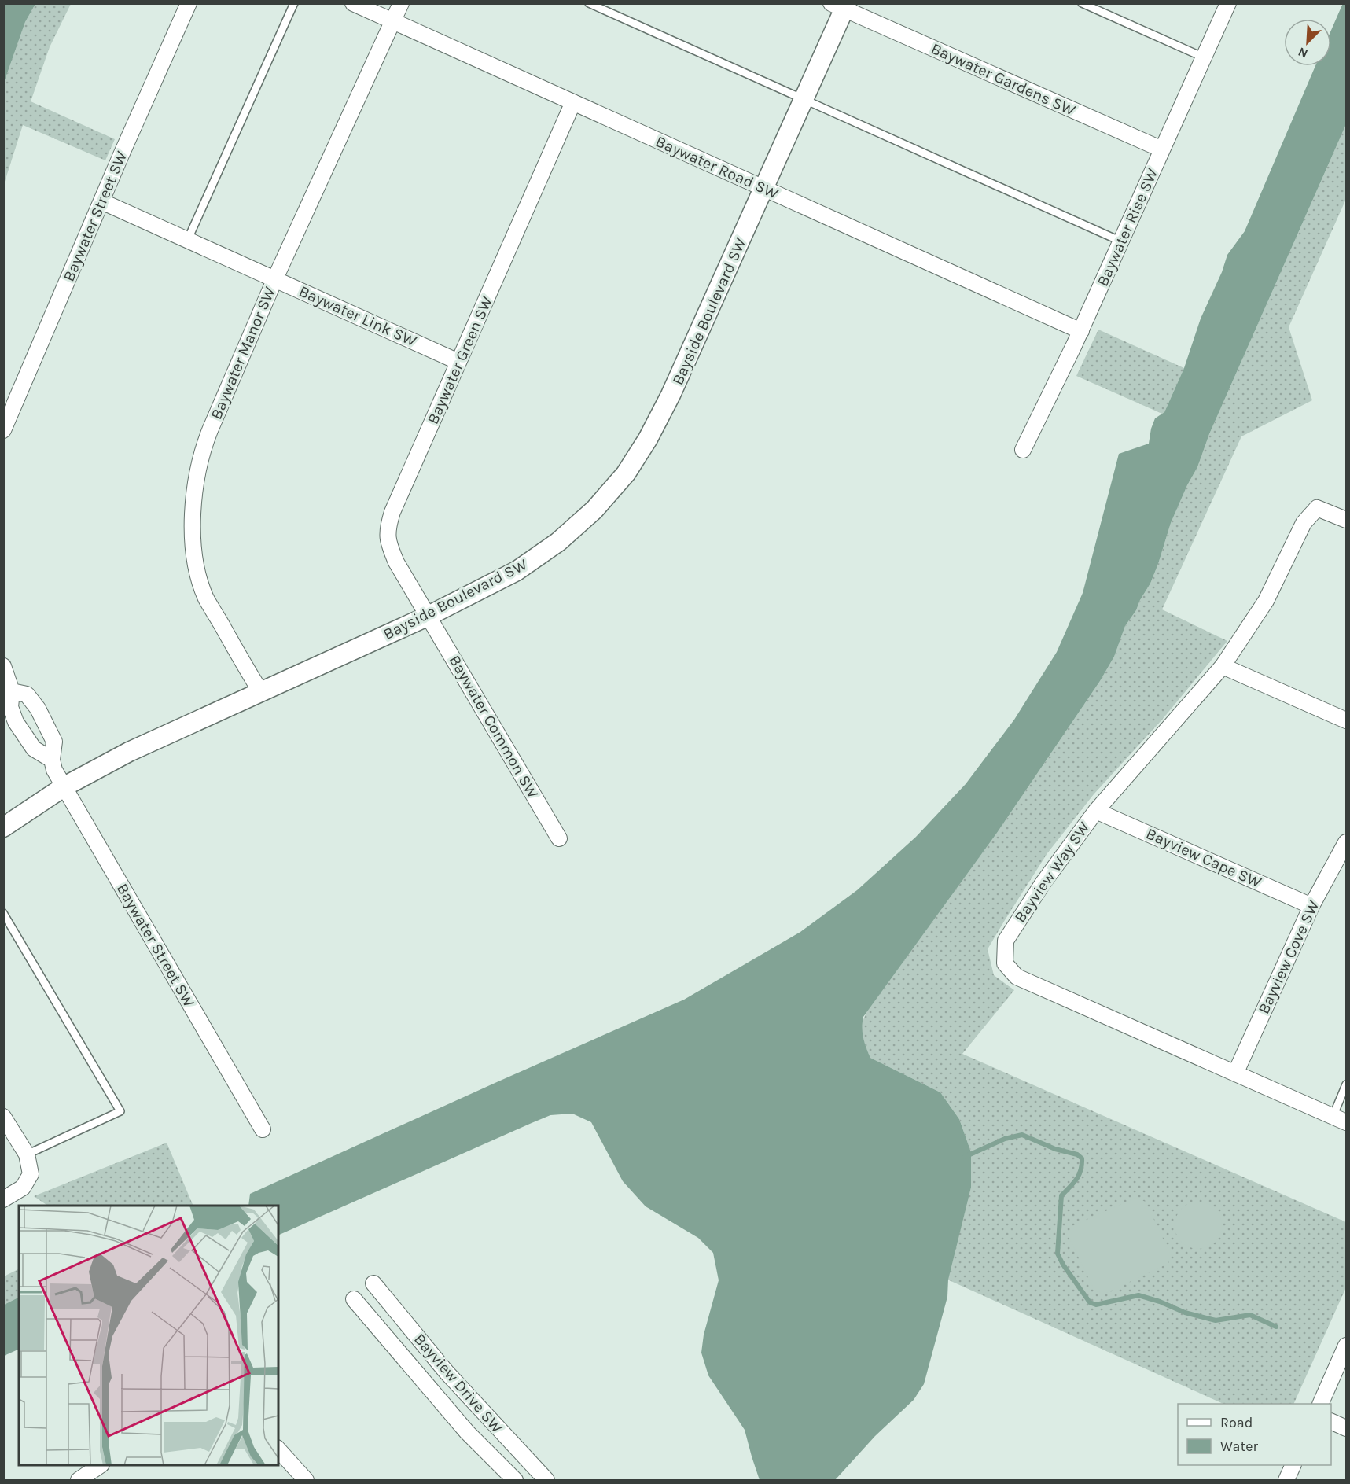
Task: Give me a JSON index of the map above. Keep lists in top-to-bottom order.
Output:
{
  "streets": {
    "street": [
      "Baywater Gardens SW",
      "Baywater Road SW",
      "Baywater Street SW",
      "Baywater Rise SW",
      "Bayside Boulevard SW",
      "Baywater Link SW",
      "Baywater Manor SW",
      "Baywater Green SW",
      "Baywater Common SW",
      "Bayview Cape SW",
      "Bayview Way SW",
      "Bayview Cove SW",
      "Bayview Drive SW"
    ]
  },
  "crossings": [
    ["Baywater Gardens SW", "Baywater Rise SW"],
    ["Baywater Gardens SW", "Bayside Boulevard SW"],
    ["Baywater Road SW", "Baywater Rise SW"],
    ["Baywater Road SW", "Bayside Boulevard SW"],
    ["Baywater Road SW", "Baywater Manor SW"],
    ["Baywater Road SW", "Baywater Green SW"],
    ["Baywater Street SW", "Bayside Boulevard SW"],
    ["Baywater Street SW", "Baywater Link SW"],
    ["Bayside Boulevard SW", "Baywater Manor SW"],
    ["Bayside Boulevard SW", "Baywater Green SW"],
    ["Bayside Boulevard SW", "Baywater Common SW"],
    ["Baywater Link SW", "Baywater Manor SW"],
    ["Baywater Link SW", "Baywater Green SW"],
    ["Baywater Green SW", "Baywater Common SW"],
    ["Bayview Cape SW", "Bayview Way SW"],
    ["Bayview Cape SW", "Bayview Cove SW"],
    ["Bayview Way SW", "Bayview Cove SW"]
  ],
  "legend": ["Road", "Water"],
  "north": "bottom left"
}
